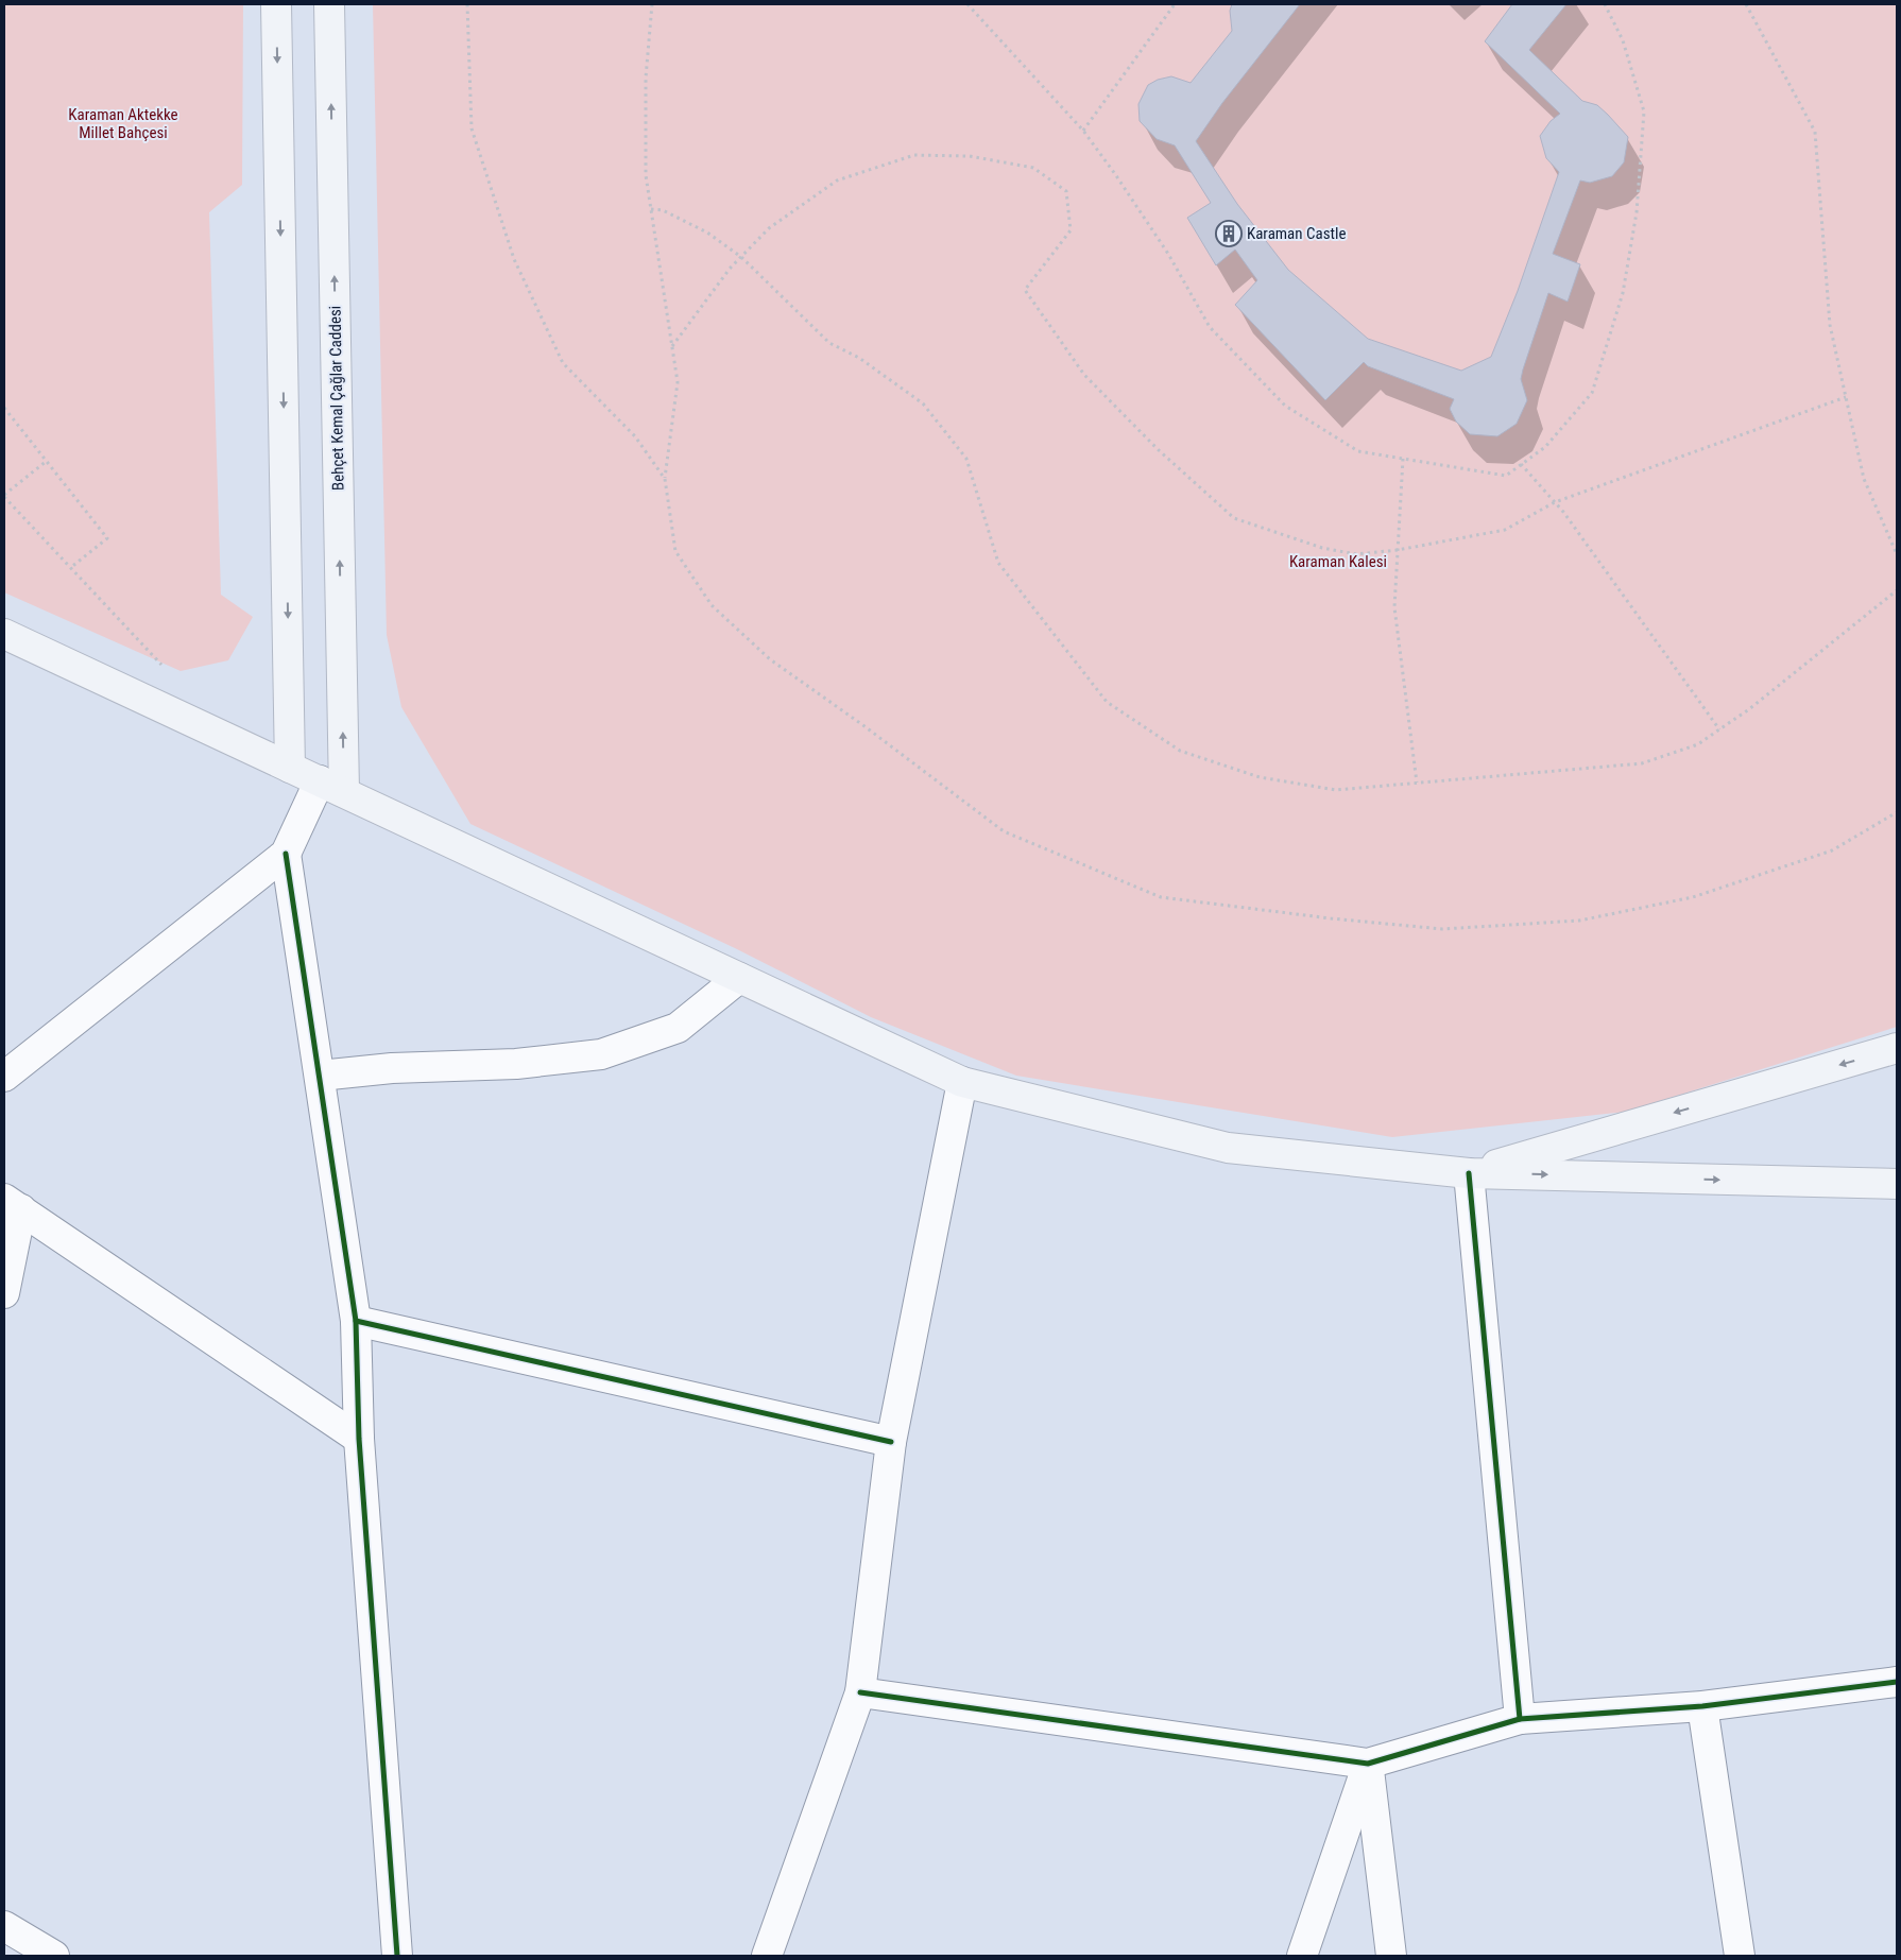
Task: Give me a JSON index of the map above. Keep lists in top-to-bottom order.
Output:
{
  "streets": {
    "main road": ["Behçet Kemal Çağlar Caddesi"]
  },
  "parks": ["Karaman Aktekke Millet Bahçesi", "Karaman Kalesi"],
  "places": {
    "building": ["Karaman Castle"]
  }
}
